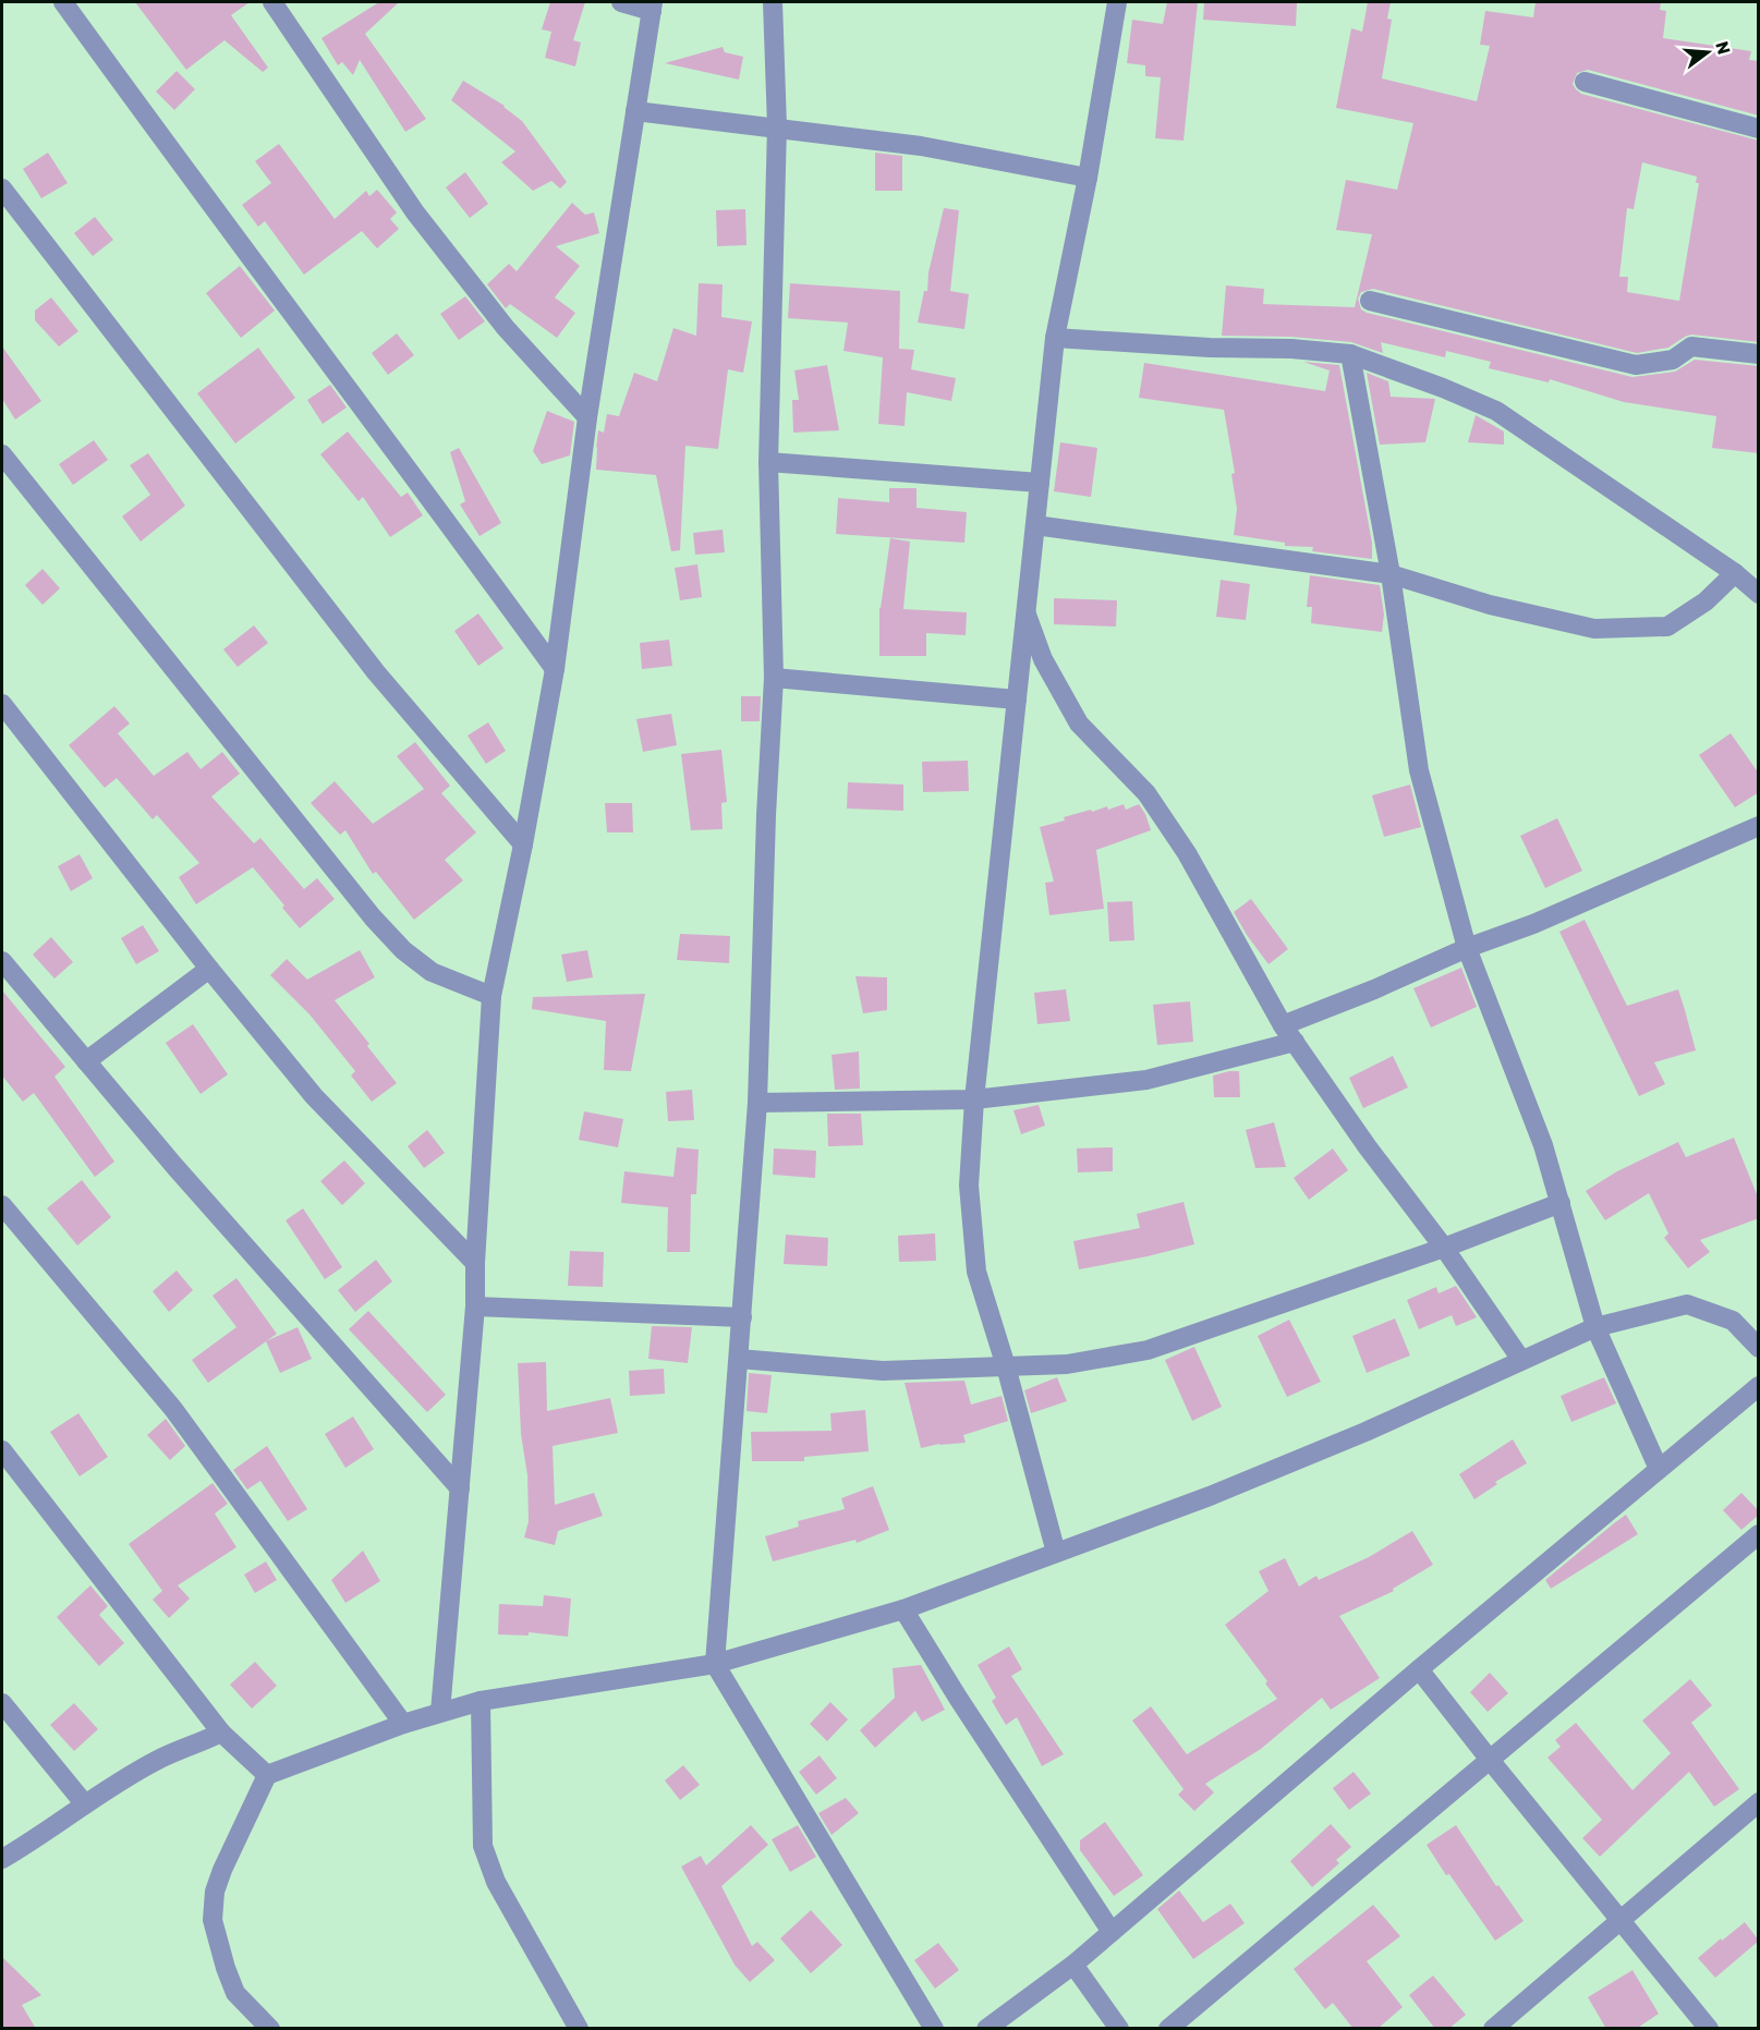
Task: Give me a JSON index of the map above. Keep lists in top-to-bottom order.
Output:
{
  "north": "right"
}
